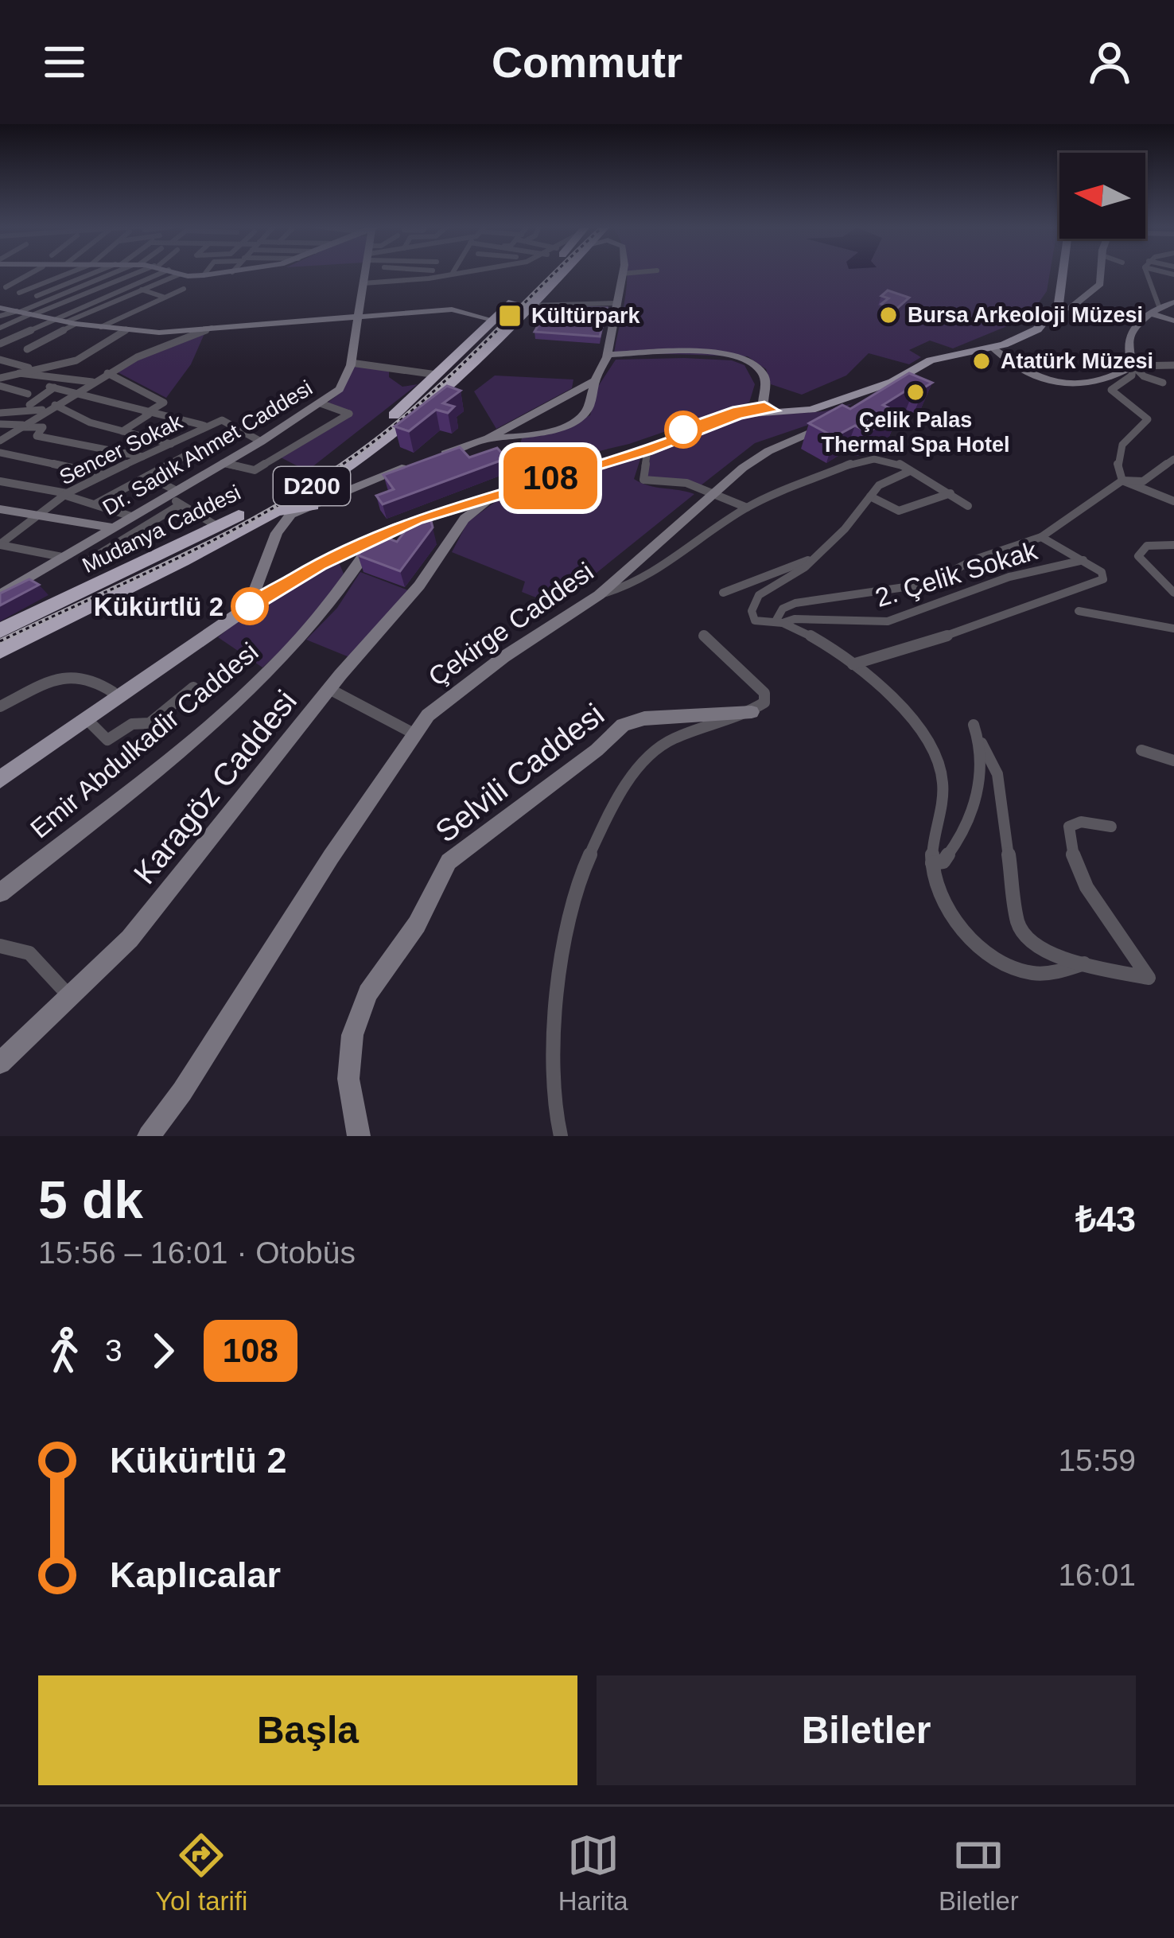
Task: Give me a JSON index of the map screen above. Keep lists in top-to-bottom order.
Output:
{
  "streets": {
    "highway": ["D200", "Mudanya Caddesi"],
    "main road": [
      "Dr. Sadık Ahmet Caddesi",
      "Çekirge Caddesi",
      "Emir Abdulkadir Caddesi",
      "Selvili Caddesi",
      "Karagöz Caddesi"
    ],
    "street": ["Sencer Sokak", "2. Çelik Sokak"]
  },
  "places": {
    "other": [
      "Bursa Arkeoloji Müzesi",
      "Atatürk Müzesi",
      "Çelik Palas Thermal Spa Hotel",
      "Kükürtlü 2"
    ],
    "transit": ["Kültürpark"]
  },
  "lines": ["bus line 108"],
  "north": "left",
  "page": {
    "header": "Commutr",
    "on_map": "108",
    "heading": ["5 dk", "15:56 – 16:01 · Otobüs", "₺43"],
    "legs": ["3", "108"],
    "list": [
      {
        "name": "Kükürtlü 2",
        "value": "15:59"
      },
      {
        "name": "Kaplıcalar",
        "value": "16:01"
      }
    ],
    "buttons": ["Başla", "Biletler"],
    "tabs": ["Yol tarifi", "Harita", "Biletler"]
  }
}
